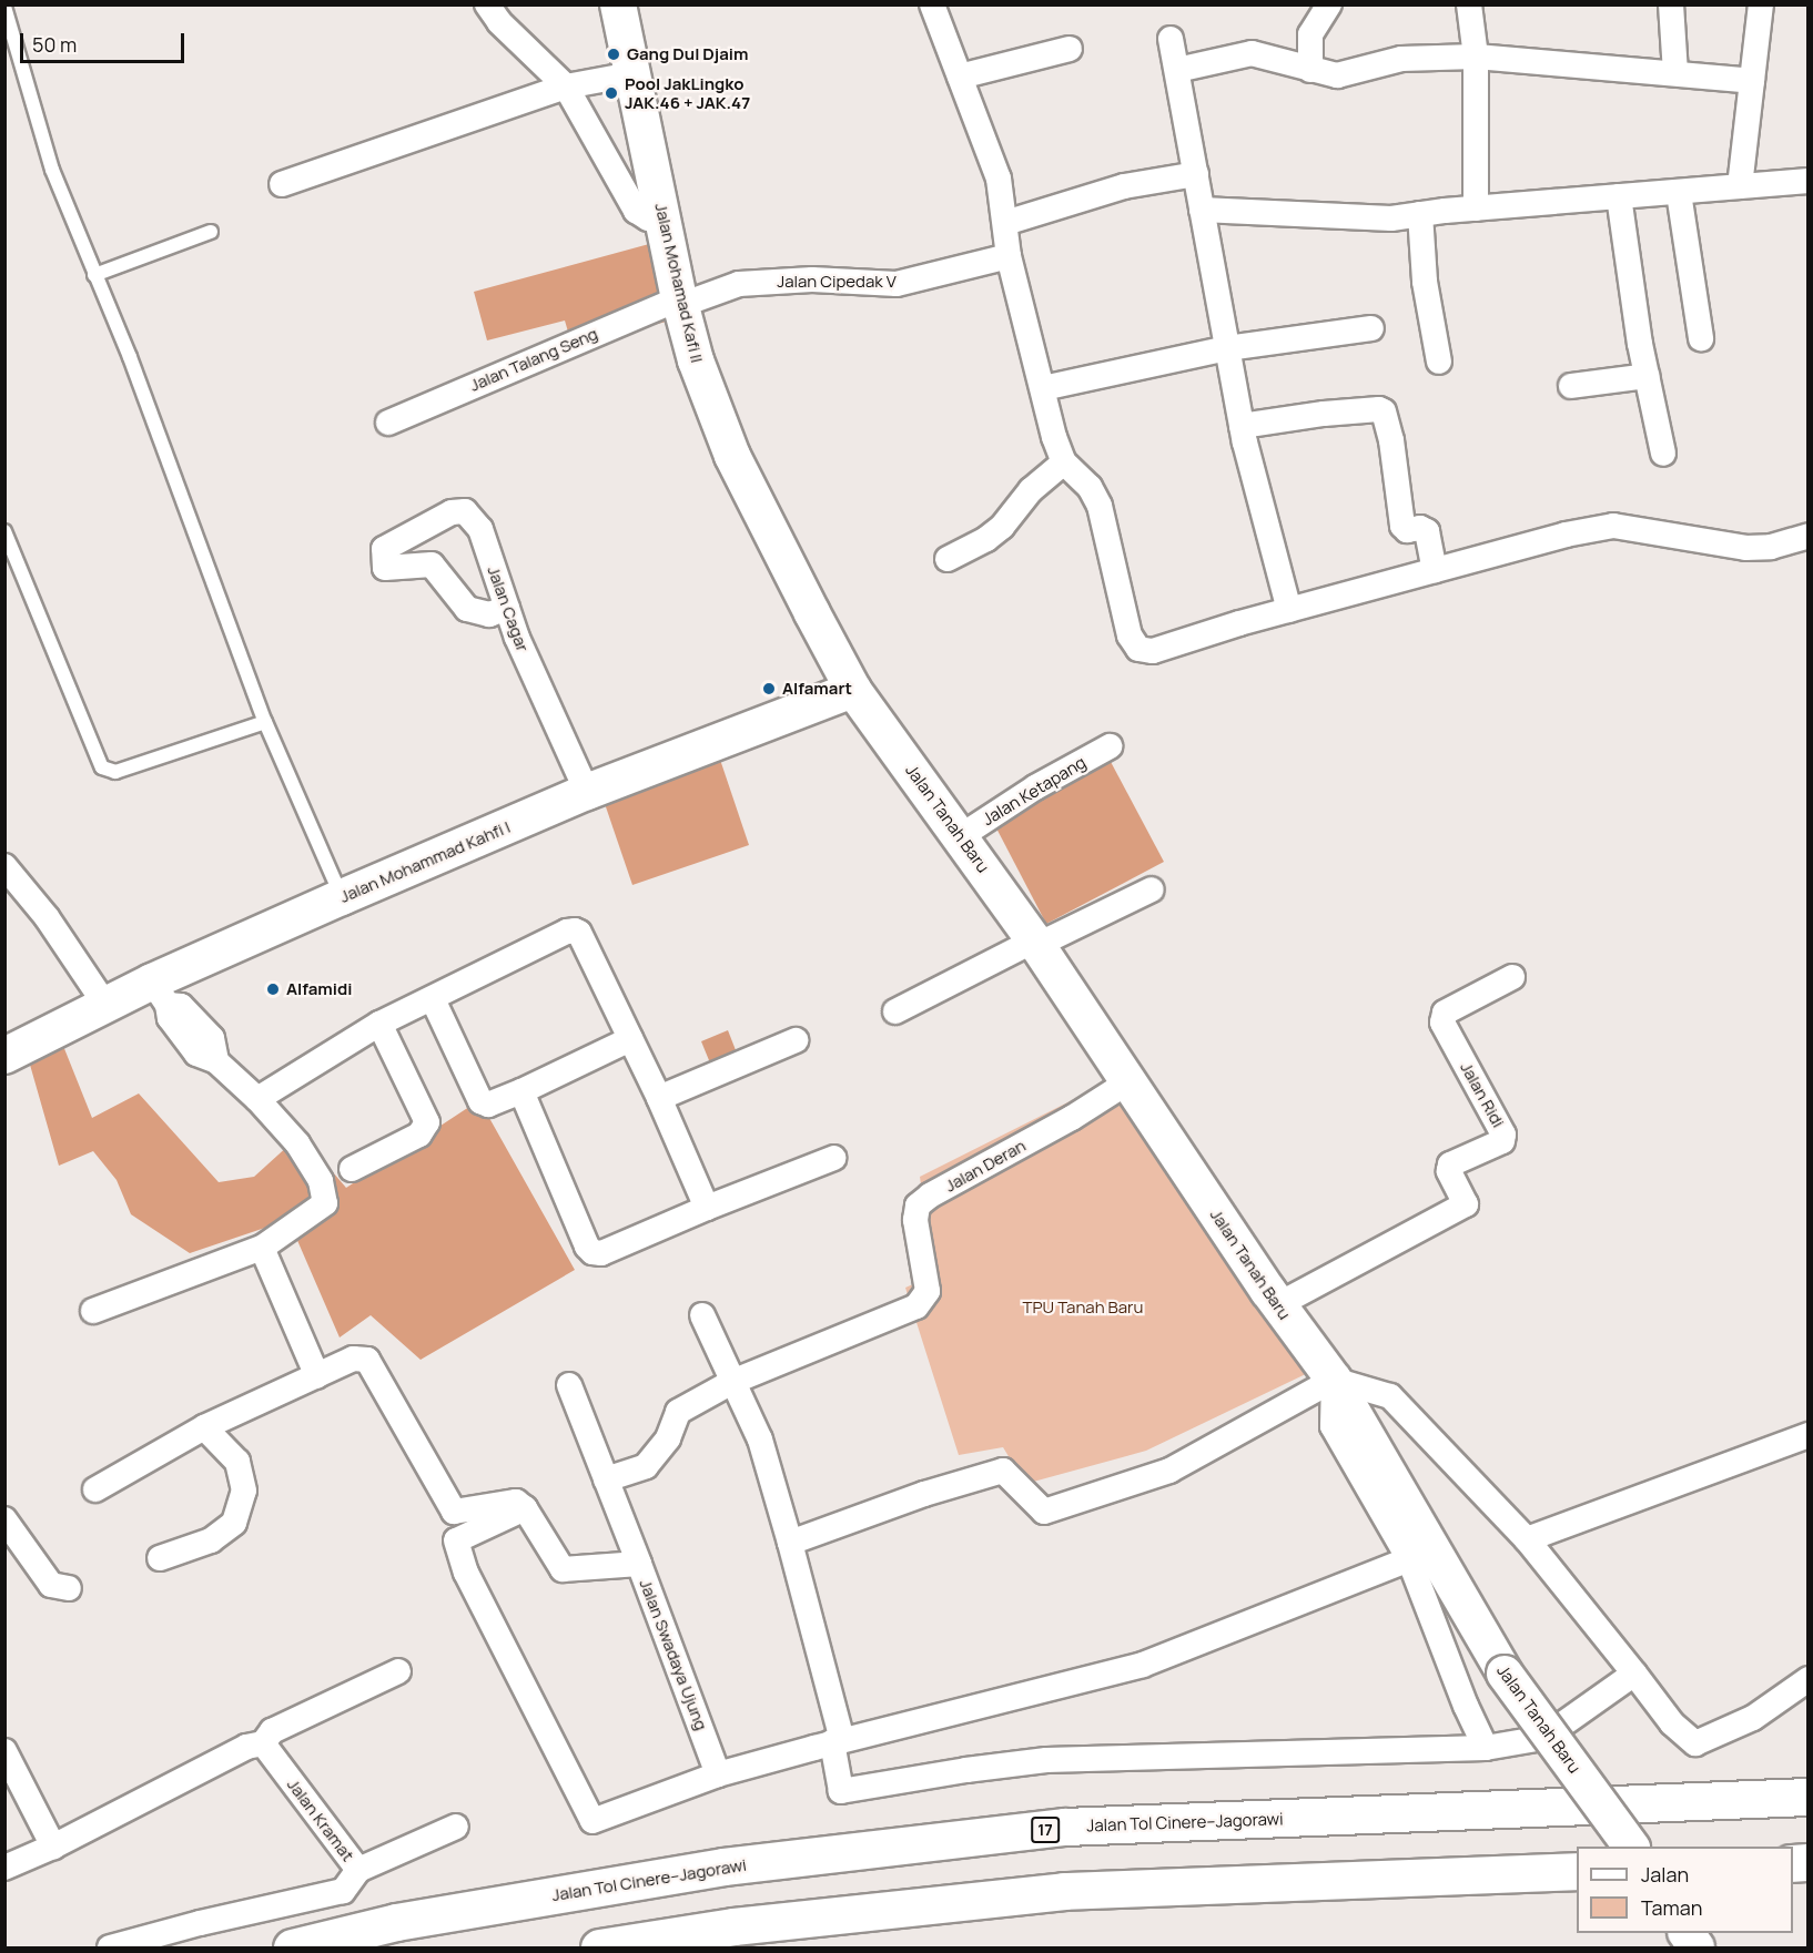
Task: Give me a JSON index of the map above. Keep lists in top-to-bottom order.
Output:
{
  "streets": {
    "highway": ["Jalan Tol Cinere–Jagorawi", "17"],
    "main road": ["Jalan Mohamad Kafi II", "Jalan Tanah Baru", "Jalan Mohammad Kahfi I"],
    "street": [
      "Jalan Cipedak V",
      "Jalan Talang Seng",
      "Jalan Cagar",
      "Jalan Ketapang",
      "Jalan Ridi",
      "Jalan Deran",
      "Jalan Swadaya Ujung",
      "Jalan Kramat"
    ]
  },
  "crossings": [
    ["Jalan Cipedak V", "Jalan Mohamad Kafi II"],
    ["Jalan Cipedak V", "Jalan Talang Seng"],
    ["Jalan Mohamad Kafi II", "Jalan Talang Seng"],
    ["Jalan Mohamad Kafi II", "Jalan Tanah Baru"],
    ["Jalan Mohamad Kafi II", "Jalan Mohammad Kahfi I"],
    ["Jalan Cagar", "Jalan Mohammad Kahfi I"],
    ["Jalan Ketapang", "Jalan Tanah Baru"],
    ["Jalan Tanah Baru", "Jalan Mohammad Kahfi I"],
    ["Jalan Tanah Baru", "Jalan Ridi"],
    ["Jalan Tanah Baru", "Jalan Deran"]
  ],
  "parks": ["TPU Tanah Baru"],
  "places": [
    "Gang Dul Djaim",
    "Pool JakLingko JAK.46 + JAK.47",
    "Alfamart",
    "Alfamidi"
  ],
  "legend": ["Jalan", "Taman"],
  "scale_bar": "50 m"
}
